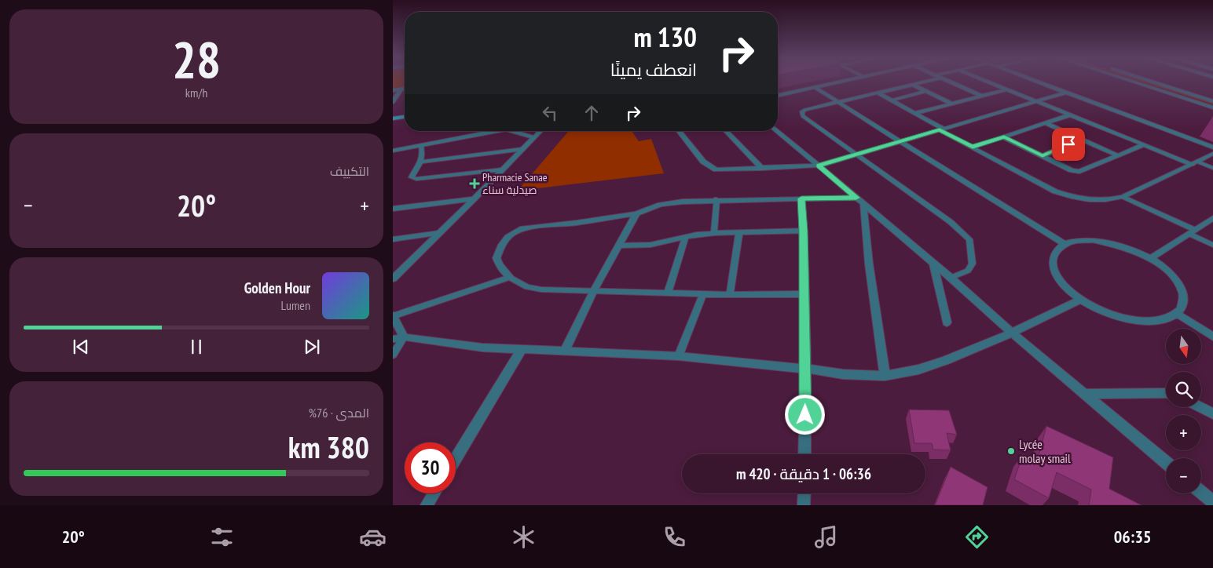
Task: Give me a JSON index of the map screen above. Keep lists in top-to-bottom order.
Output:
{
  "places": {
    "health": ["Pharmacie Sanae صيدلية سناء"],
    "other": ["Lycée molay smail"]
  },
  "north": "bottom",
  "page": {
    "tile": [
      ["28", "km/h"],
      "التكييف",
      ["المدى · 76%", "380 km"]
    ],
    "turn": ["130 m", "انعطف يمينًا"],
    "heat": ["−", "20°", "+"],
    "song": ["Golden Hour", "Lumen"],
    "map_buttons": ["+", "−"],
    "limit": "30",
    "trip": "06:36 · 1 دقيقة · 420 m",
    "tabs": ["06:35", "20°"]
  }
}
